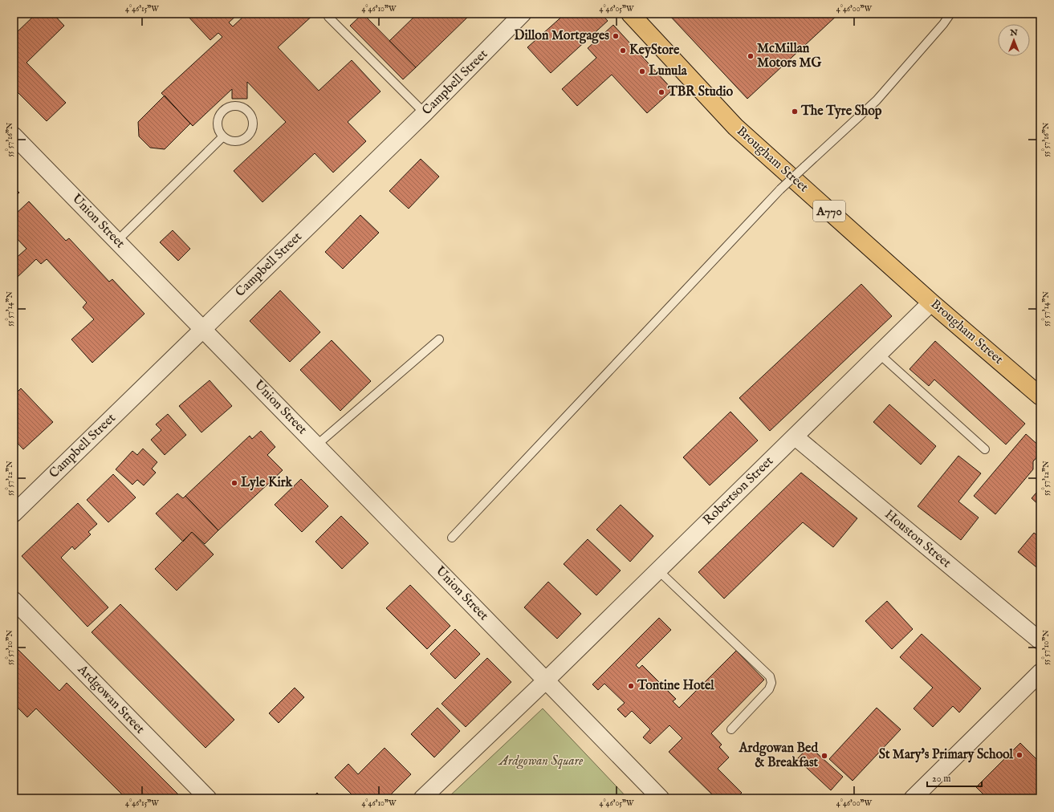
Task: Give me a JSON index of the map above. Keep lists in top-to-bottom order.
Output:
{
  "streets": {
    "main road": ["Brougham Street", "A770"],
    "street": [
      "Campbell Street",
      "Union Street",
      "Robertson Street",
      "Houston Street",
      "Ardgowan Street"
    ]
  },
  "crossings": [
    ["Campbell Street", "Union Street"],
    ["Brougham Street", "Robertson Street"],
    ["Union Street", "Robertson Street"],
    ["Robertson Street", "Houston Street"]
  ],
  "parks": ["Ardgowan Square"],
  "places": [
    "Dillon Mortgages",
    "KeyStore",
    "McMillan Motors MG",
    "Lunula",
    "TBR Studio",
    "The Tyre Shop",
    "Lyle Kirk",
    "Tontine Hotel",
    "St Mary's Primary School",
    "Ardgowan Bed & Breakfast"
  ],
  "scale_bar": "20 m",
  "north": "top",
  "coordinates": [
    "4°46'15\"W",
    "4°46'10\"W",
    "4°46'05\"W",
    "4°46'00\"W",
    "55°57'16\"N",
    "55°57'14\"N",
    "55°57'12\"N",
    "55°57'10\"N"
  ]
}
